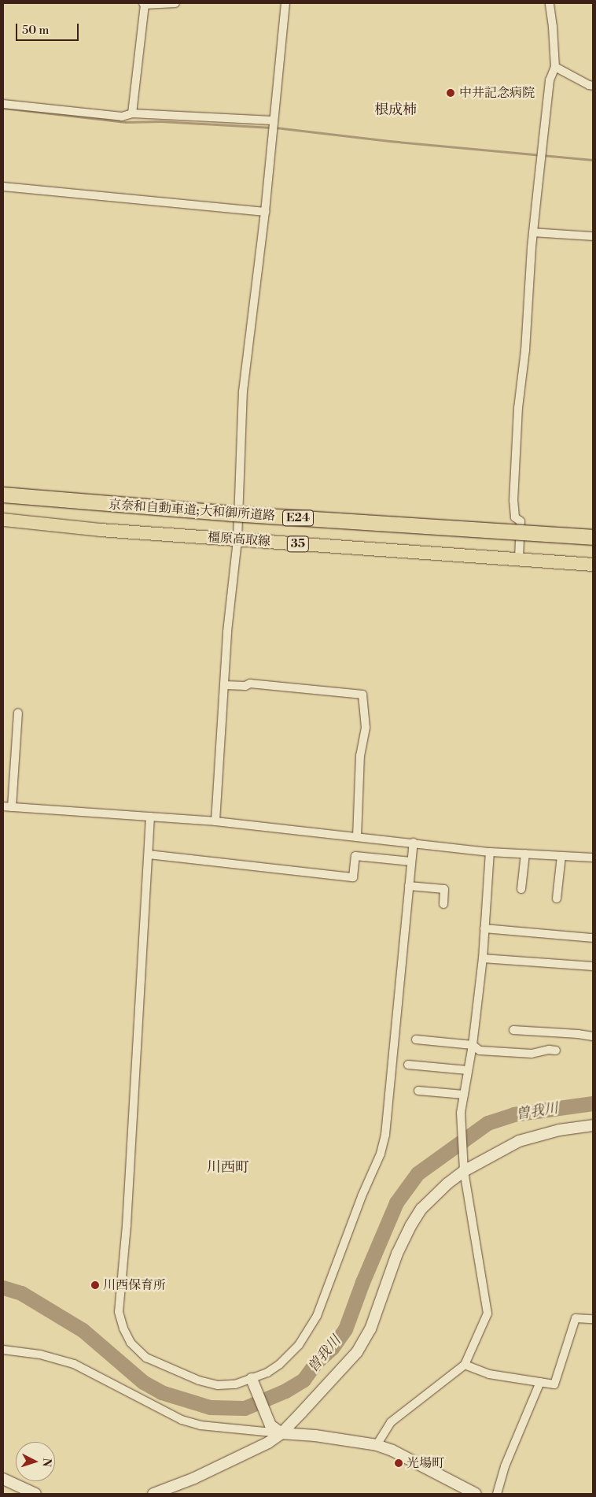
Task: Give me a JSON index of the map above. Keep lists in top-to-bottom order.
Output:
{
  "streets": {
    "highway": ["京奈和自動車道;大和御所道路", "E24"],
    "main road": ["橿原高取線", "35"]
  },
  "districts": ["根成柿", "川西町"],
  "water": ["曽我川"],
  "places": ["中井記念病院", "川西保育所", "光場町"],
  "scale_bar": "50 m",
  "north": "right"
}
